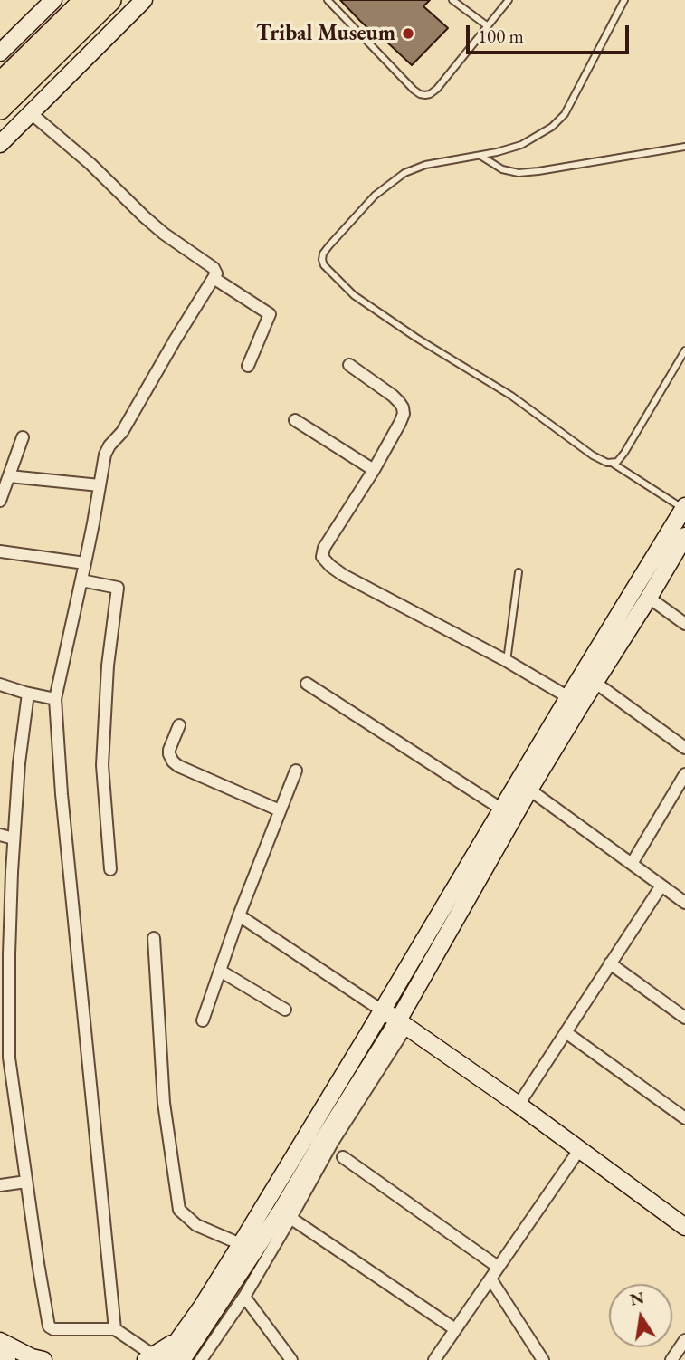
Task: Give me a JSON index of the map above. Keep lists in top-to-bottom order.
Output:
{
  "places": ["Tribal Museum"],
  "scale_bar": "100 m",
  "north": "top"
}
